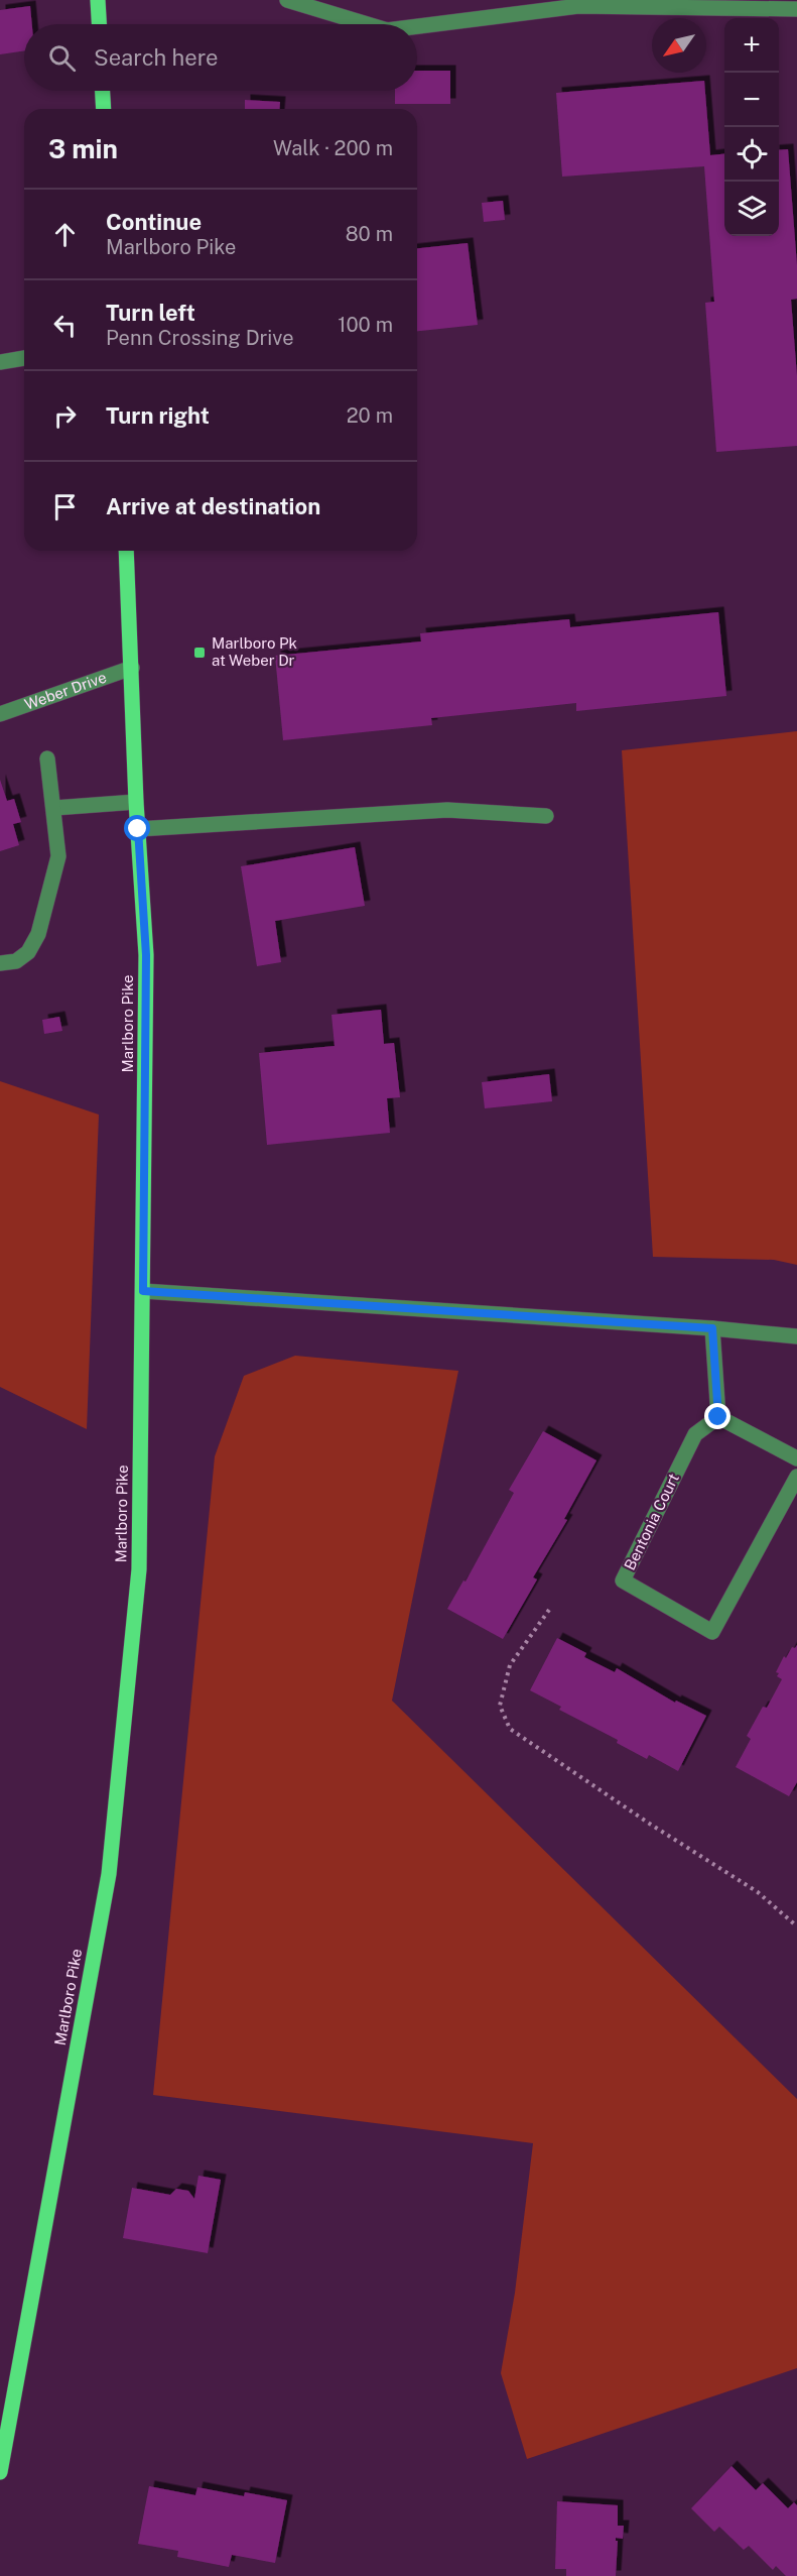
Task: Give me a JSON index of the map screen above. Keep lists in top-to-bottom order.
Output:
{
  "streets": {
    "main road": ["Marlboro Pike"],
    "street": ["Weber Drive", "Bentonia Court"]
  },
  "crossings": [
    ["Weber Drive", "Marlboro Pike"]
  ],
  "places": {
    "transit": ["Marlboro Pk at Weber Dr"]
  },
  "north": "bottom left",
  "page": {
    "map_buttons": ["+", "−"],
    "search": "Search here",
    "heading": ["3 min", "Walk · 200 m"],
    "list": [
      ["Continue", "Marlboro Pike", "80 m"],
      ["Turn left", "Penn Crossing Drive", "100 m"],
      ["Turn right", "20 m"],
      "Arrive at destination"
    ]
  }
}
